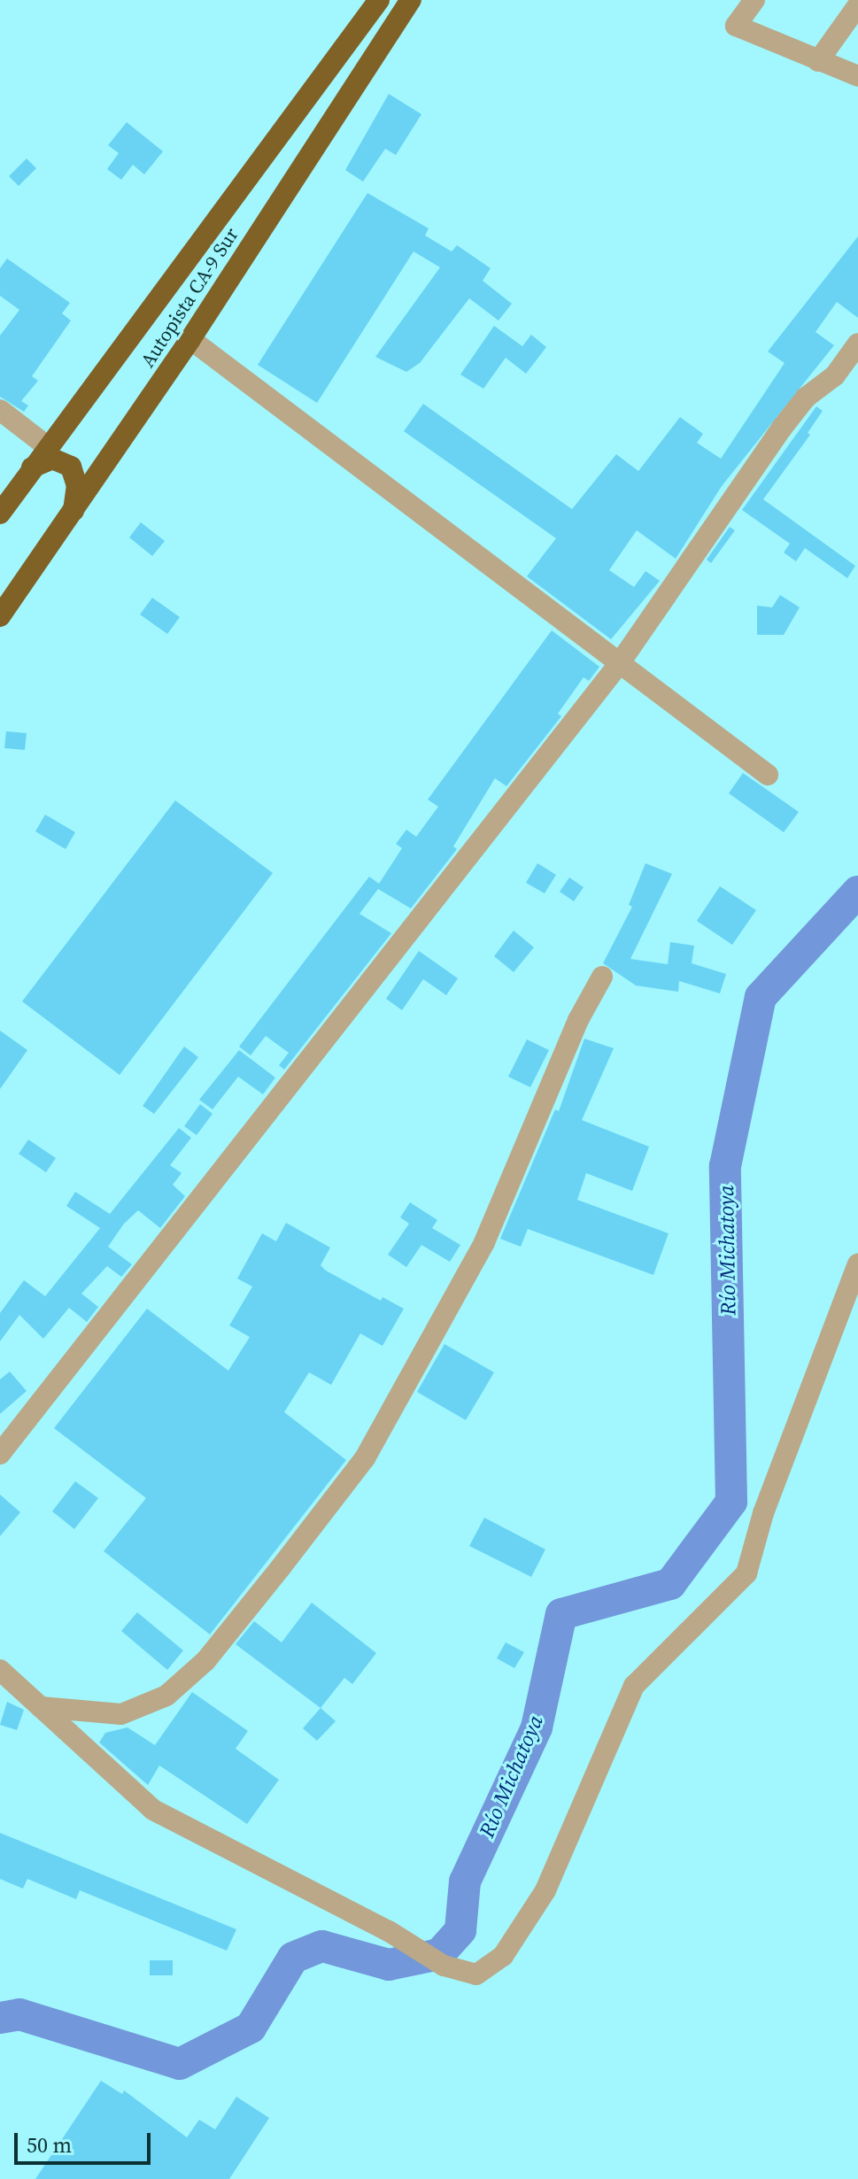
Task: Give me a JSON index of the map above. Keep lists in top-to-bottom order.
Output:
{
  "streets": {
    "highway": ["Autopista CA-9 Sur"]
  },
  "water": ["Río Michatoya"],
  "scale_bar": "50 m"
}
